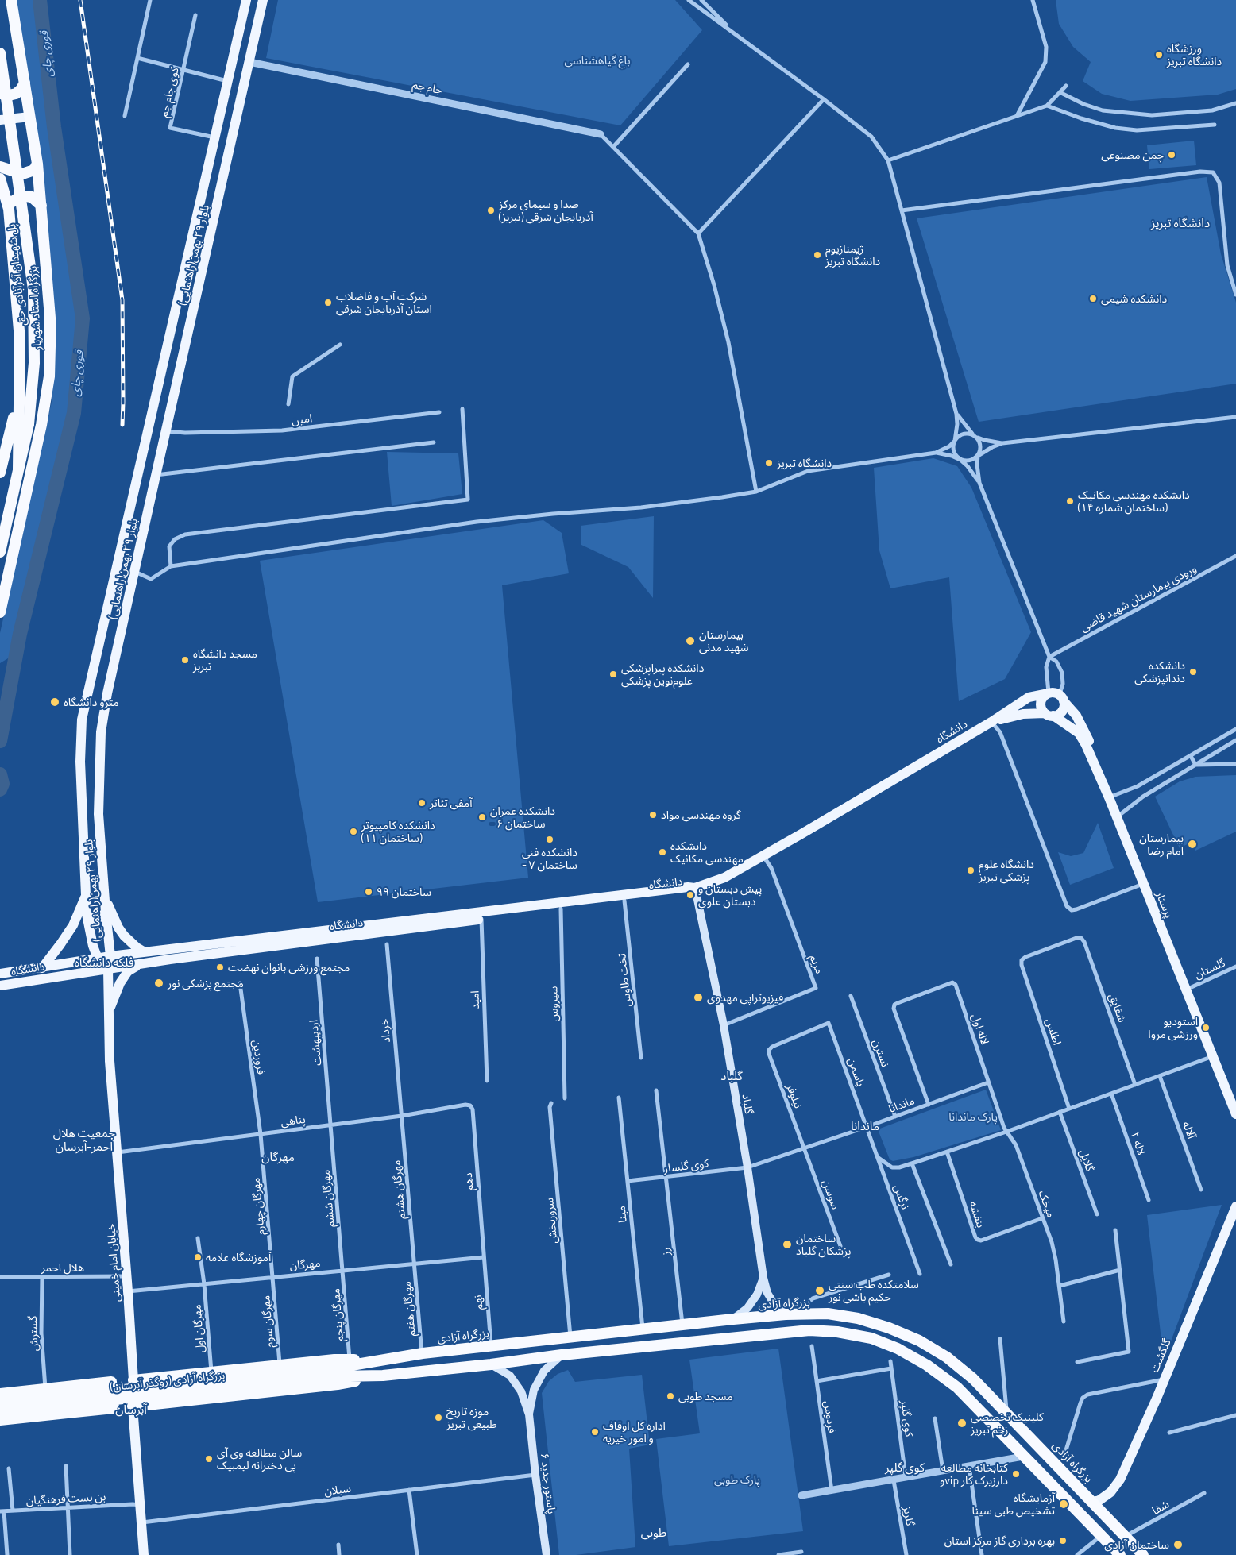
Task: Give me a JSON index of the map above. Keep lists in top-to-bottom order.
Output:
{
  "streets": {
    "highway": [
      "پل شهیدان آذرآبادی حق",
      "بزرگراه استاد شهریار",
      "بزرگراه آزادی",
      "بزرگراه آزادی (روگذر آبرسان)"
    ],
    "main road": [
      "بلوار ٢٩ بهمن(راهنمایی)",
      "دانشگاه",
      "پرستار",
      "گلباد",
      "خیابان امام خمینی",
      "گلگشت",
      "پاستور جدید ۶"
    ],
    "street": [
      "جام جم",
      "کوی جام جم",
      "امین",
      "ورودی بیمارستان شهید قاضی",
      "مریم",
      "گلستان",
      "تخت طاوس",
      "امید",
      "سیروس",
      "شقایق",
      "لاله اول",
      "خرداد",
      "اطلس",
      "اردیبهشت",
      "نسترن",
      "فروردین",
      "یاسمن",
      "نیلوفر",
      "ماندانا",
      "پناهی",
      "آلاله",
      "لاله ۲",
      "گلایل",
      "کوی گلسار",
      "دهم",
      "مهرگان هشتم",
      "سوسن",
      "نرگس",
      "مهرگان ششم",
      "میخک",
      "مهرگان چهارم",
      "مینا",
      "بنفشه",
      "سروربخش",
      "رز",
      "مهرگان",
      "هلال احمر",
      "نهم",
      "مهرگان هفتم",
      "مهرگان پنجم",
      "مهرگان سوم",
      "مهرگان اول",
      "گسترش",
      "فردوس",
      "کوی گلپر",
      "سبلان",
      "بن بست فرهنگیان",
      "شفا",
      "گلریز"
    ]
  },
  "crossings": [
    ["جام جم", "بلوار ٢٩ بهمن(راهنمایی)"],
    ["کوی جام جم", "بلوار ٢٩ بهمن(راهنمایی)"],
    ["بلوار ٢٩ بهمن(راهنمایی)", "امین"],
    ["بلوار ٢٩ بهمن(راهنمایی)", "دانشگاه"],
    ["بلوار ٢٩ بهمن(راهنمایی)", "خیابان امام خمینی"],
    ["دانشگاه", "پرستار"],
    ["دانشگاه", "مریم"],
    ["دانشگاه", "تخت طاوس"],
    ["دانشگاه", "امید"],
    ["دانشگاه", "سیروس"],
    ["دانشگاه", "گلباد"],
    ["دانشگاه", "خیابان امام خمینی"],
    ["پرستار", "گلستان"],
    ["مریم", "گلباد"],
    ["شقایق", "اطلس"],
    ["لاله اول", "ماندانا"],
    ["خرداد", "پناهی"],
    ["خرداد", "مهرگان هشتم"],
    ["اردیبهشت", "پناهی"],
    ["اردیبهشت", "مهرگان ششم"],
    ["نسترن", "ماندانا"],
    ["فروردین", "پناهی"],
    ["فروردین", "مهرگان چهارم"],
    ["یاسمن", "نیلوفر"],
    ["یاسمن", "ماندانا"],
    ["یاسمن", "نرگس"],
    ["نیلوفر", "ماندانا"],
    ["نیلوفر", "سوسن"],
    ["گلباد", "ماندانا"],
    ["گلباد", "کوی گلسار"],
    ["گلباد", "بزرگراه آزادی"],
    ["ماندانا", "کوی گلسار"],
    ["ماندانا", "سوسن"],
    ["ماندانا", "نرگس"],
    ["پناهی", "دهم"],
    ["پناهی", "مهرگان هشتم"],
    ["پناهی", "مهرگان ششم"],
    ["پناهی", "مهرگان چهارم"],
    ["پناهی", "خیابان امام خمینی"],
    ["کوی گلسار", "مینا"],
    ["کوی گلسار", "رز"],
    ["دهم", "مهرگان"],
    ["دهم", "نهم"],
    ["مهرگان هشتم", "مهرگان"],
    ["مهرگان هشتم", "مهرگان هفتم"],
    ["مهرگان ششم", "مهرگان"],
    ["مهرگان ششم", "مهرگان پنجم"],
    ["میخک", "بنفشه"],
    ["مهرگان چهارم", "مهرگان"],
    ["مهرگان چهارم", "مهرگان سوم"],
    ["مینا", "بزرگراه آزادی"],
    ["سروربخش", "بزرگراه آزادی"],
    ["رز", "بزرگراه آزادی"],
    ["خیابان امام خمینی", "مهرگان"],
    ["خیابان امام خمینی", "هلال احمر"],
    ["خیابان امام خمینی", "سبلان"],
    ["خیابان امام خمینی", "بن بست فرهنگیان"],
    ["مهرگان", "نهم"],
    ["مهرگان", "مهرگان هفتم"],
    ["مهرگان", "مهرگان پنجم"],
    ["مهرگان", "مهرگان سوم"],
    ["مهرگان", "مهرگان اول"],
    ["هلال احمر", "گسترش"],
    ["نهم", "بزرگراه آزادی"],
    ["بزرگراه آزادی", "مهرگان هفتم"],
    ["بزرگراه آزادی", "گلگشت"],
    ["بزرگراه آزادی", "بزرگراه آزادی (روگذر آبرسان)"],
    ["بزرگراه آزادی", "شفا"],
    ["پاستور جدید ۶", "سبلان"]
  ],
  "districts": [
    "دانشگاه تبریز",
    "فلکه دانشگاه",
    "گلباد",
    "ماندانا",
    "جمعیت هلال احمر-آبرسان",
    "مهرگان",
    "آبرسان",
    "کوی گلپر",
    "طوبی"
  ],
  "water": ["قوری چای"],
  "parks": ["باغ گیاهشناسی", "پارک ماندانا", "پارک طوبی"],
  "places": [
    "ورزشگاه دانشگاه تبریز",
    "چمن مصنوعی",
    "صدا و سیمای مرکز آذربایجان شرقی (تبریز)",
    "ژیمنازیوم دانشگاه تبریز",
    "دانشکده شیمی",
    "شرکت آب و فاضلاب استان آذربایجان شرقی",
    "دانشگاه تبریز",
    "دانشکده مهندسی مکانیک (ساختمان شماره ۱۴)",
    "بیمارستان شهید مدنی",
    "مسجد دانشگاه تبربز",
    "دانشکده دندانپزشکی",
    "دانشکده پیراپزشکی علوم‌نوین پزشکی",
    "مترو دانشگاه",
    "آمفی تئاتر",
    "گروه مهندسی مواد",
    "دانشکده عمران - ساختمان ۶",
    "دانشکده کامپیوتر (ساختمان ۱۱)",
    "دانشکده فنی - ساختمان ۷",
    "بیمارستان امام رضا",
    "دانشکده مهندسی مکانیک",
    "دانشگاه علوم پزشکی تبریز",
    "ساختمان ۹۹",
    "پیش دبستان و دبستان علوی",
    "مجتمع ورزشی بانوان نهضت",
    "مجتمع پزشکی نور",
    "فیزیوتراپی مهدوی",
    "استودیو ورزشی مروا",
    "ساختمان پزشکان گلباد",
    "آموزشگاه علامه",
    "سلامتکده طب سنتی حکیم باشی نور",
    "مسجد طوبی",
    "موزه تاریخ طبیعی تبریز",
    "کلینیک تخصصی زخم تبریز",
    "اداره کل اوقاف و امور خیریه",
    "سالن مطالعه وی آی پی دخترانه لیمبیک",
    "کتابخانه مطالعه وvip دارزیرک کار",
    "آزمایشگاه تشخیص طبی سینا",
    "بهره برداری گاز مرکز استان",
    "ساختمان آزادی"
  ]
}
